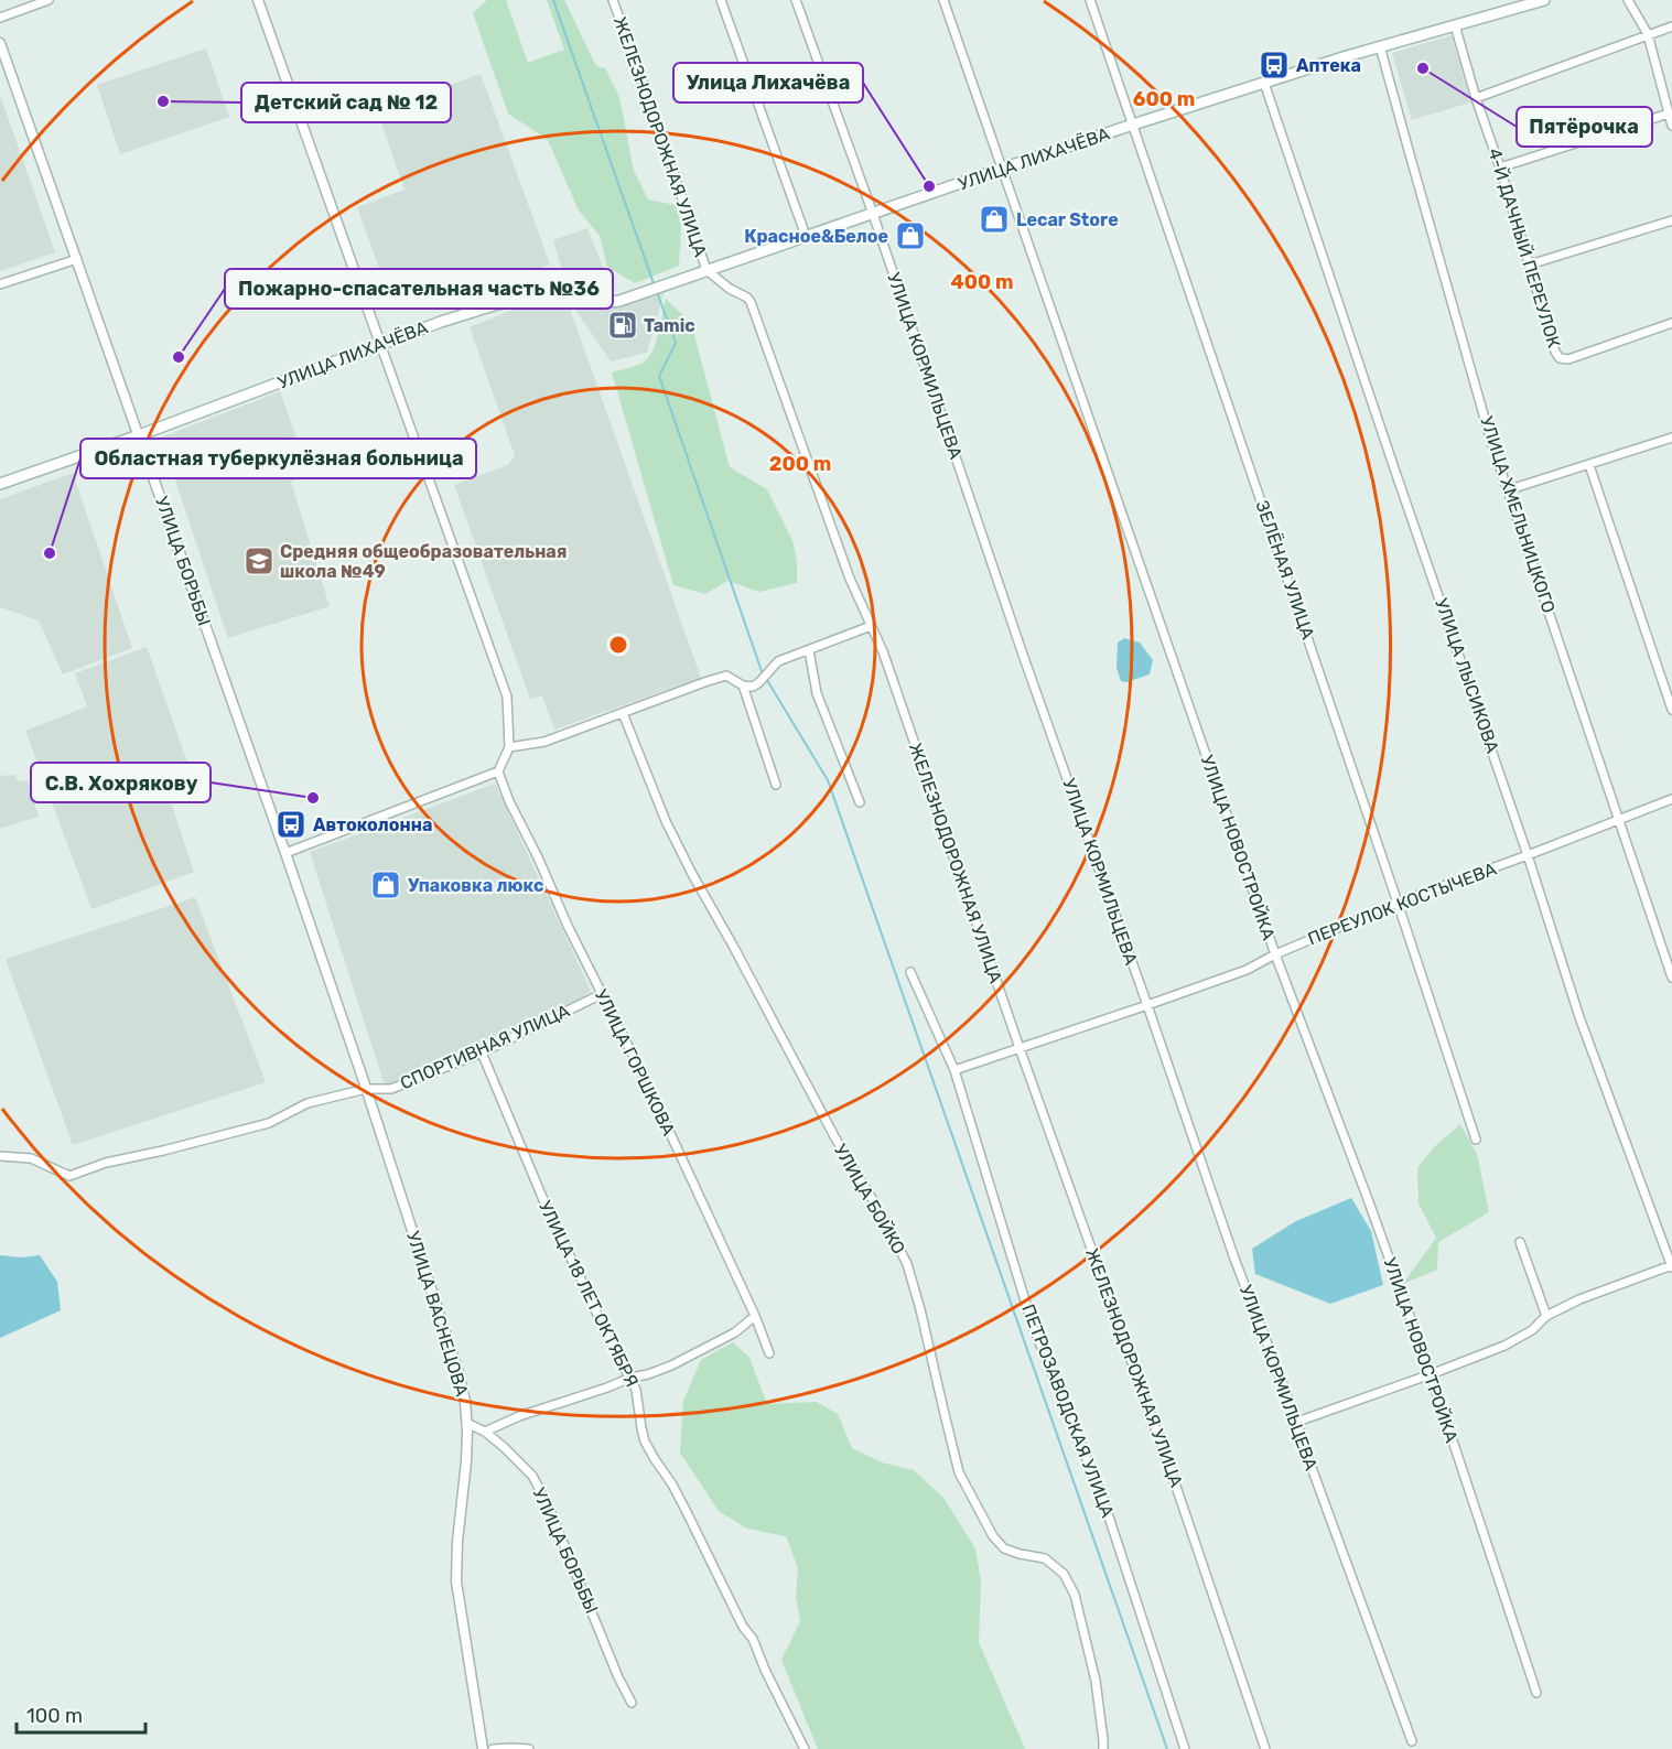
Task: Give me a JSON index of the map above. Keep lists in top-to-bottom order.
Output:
{
  "streets": {
    "main road": ["УЛИЦА ЛИХАЧЁВА"],
    "street": [
      "ЖЕЛЕЗНОДОРОЖНАЯ УЛИЦА",
      "4-Й ДАЧНЫЙ ПЕРЕУЛОК",
      "УЛИЦА КОРМИЛЬЦЕВА",
      "УЛИЦА ХМЕЛЬНИЦКОГО",
      "УЛИЦА БОРЬБЫ",
      "ЗЕЛЁНАЯ УЛИЦА",
      "УЛИЦА ЛЫСИКОВА",
      "УЛИЦА НОВОСТРОЙКА",
      "ПЕРЕУЛОК КОСТЫЧЕВА",
      "СПОРТИВНАЯ УЛИЦА",
      "УЛИЦА ГОРШКОВА",
      "УЛИЦА БОЙКО",
      "УЛИЦА 18 ЛЕТ ОКТЯБРЯ",
      "УЛИЦА ВАСНЕЦОВА",
      "ПЕТРОЗАВОДСКАЯ УЛИЦА"
    ]
  },
  "crossings": [
    ["ЖЕЛЕЗНОДОРОЖНАЯ УЛИЦА", "УЛИЦА ЛИХАЧЁВА"],
    ["ЖЕЛЕЗНОДОРОЖНАЯ УЛИЦА", "ПЕРЕУЛОК КОСТЫЧЕВА"],
    ["УЛИЦА ЛИХАЧЁВА", "4-Й ДАЧНЫЙ ПЕРЕУЛОК"],
    ["УЛИЦА ЛИХАЧЁВА", "УЛИЦА КОРМИЛЬЦЕВА"],
    ["УЛИЦА ЛИХАЧЁВА", "УЛИЦА ХМЕЛЬНИЦКОГО"],
    ["УЛИЦА ЛИХАЧЁВА", "УЛИЦА БОРЬБЫ"],
    ["УЛИЦА ЛИХАЧЁВА", "ЗЕЛЁНАЯ УЛИЦА"],
    ["УЛИЦА ЛИХАЧЁВА", "УЛИЦА ЛЫСИКОВА"],
    ["УЛИЦА ЛИХАЧЁВА", "УЛИЦА НОВОСТРОЙКА"],
    ["УЛИЦА КОРМИЛЬЦЕВА", "ПЕРЕУЛОК КОСТЫЧЕВА"],
    ["УЛИЦА ХМЕЛЬНИЦКОГО", "ПЕРЕУЛОК КОСТЫЧЕВА"],
    ["УЛИЦА БОРЬБЫ", "СПОРТИВНАЯ УЛИЦА"],
    ["УЛИЦА БОРЬБЫ", "УЛИЦА ВАСНЕЦОВА"],
    ["ЗЕЛЁНАЯ УЛИЦА", "ПЕРЕУЛОК КОСТЫЧЕВА"],
    ["УЛИЦА ЛЫСИКОВА", "ПЕРЕУЛОК КОСТЫЧЕВА"],
    ["УЛИЦА НОВОСТРОЙКА", "ПЕРЕУЛОК КОСТЫЧЕВА"],
    ["ПЕРЕУЛОК КОСТЫЧЕВА", "ПЕТРОЗАВОДСКАЯ УЛИЦА"],
    ["СПОРТИВНАЯ УЛИЦА", "УЛИЦА ГОРШКОВА"],
    ["СПОРТИВНАЯ УЛИЦА", "УЛИЦА 18 ЛЕТ ОКТЯБРЯ"],
    ["СПОРТИВНАЯ УЛИЦА", "УЛИЦА ВАСНЕЦОВА"]
  ],
  "places": {
    "bus stop": ["Аптека", "Автоколонна"],
    "other": [
      "Пятёрочка",
      "Детский сад № 12",
      "Улица Лихачёва",
      "Пожарно-спасательная часть №36",
      "Областная туберкулёзная больница",
      "С.В. Хохрякову"
    ],
    "shop": ["Lecar Store", "Красное&Белое", "Упаковка люкс"],
    "fuel station": ["Tamic"],
    "school or university": ["Средняя общеобразовательная школа №49"]
  },
  "scale_bar": "100 m",
  "rings": ["600 m", "400 m", "200 m"]
}
